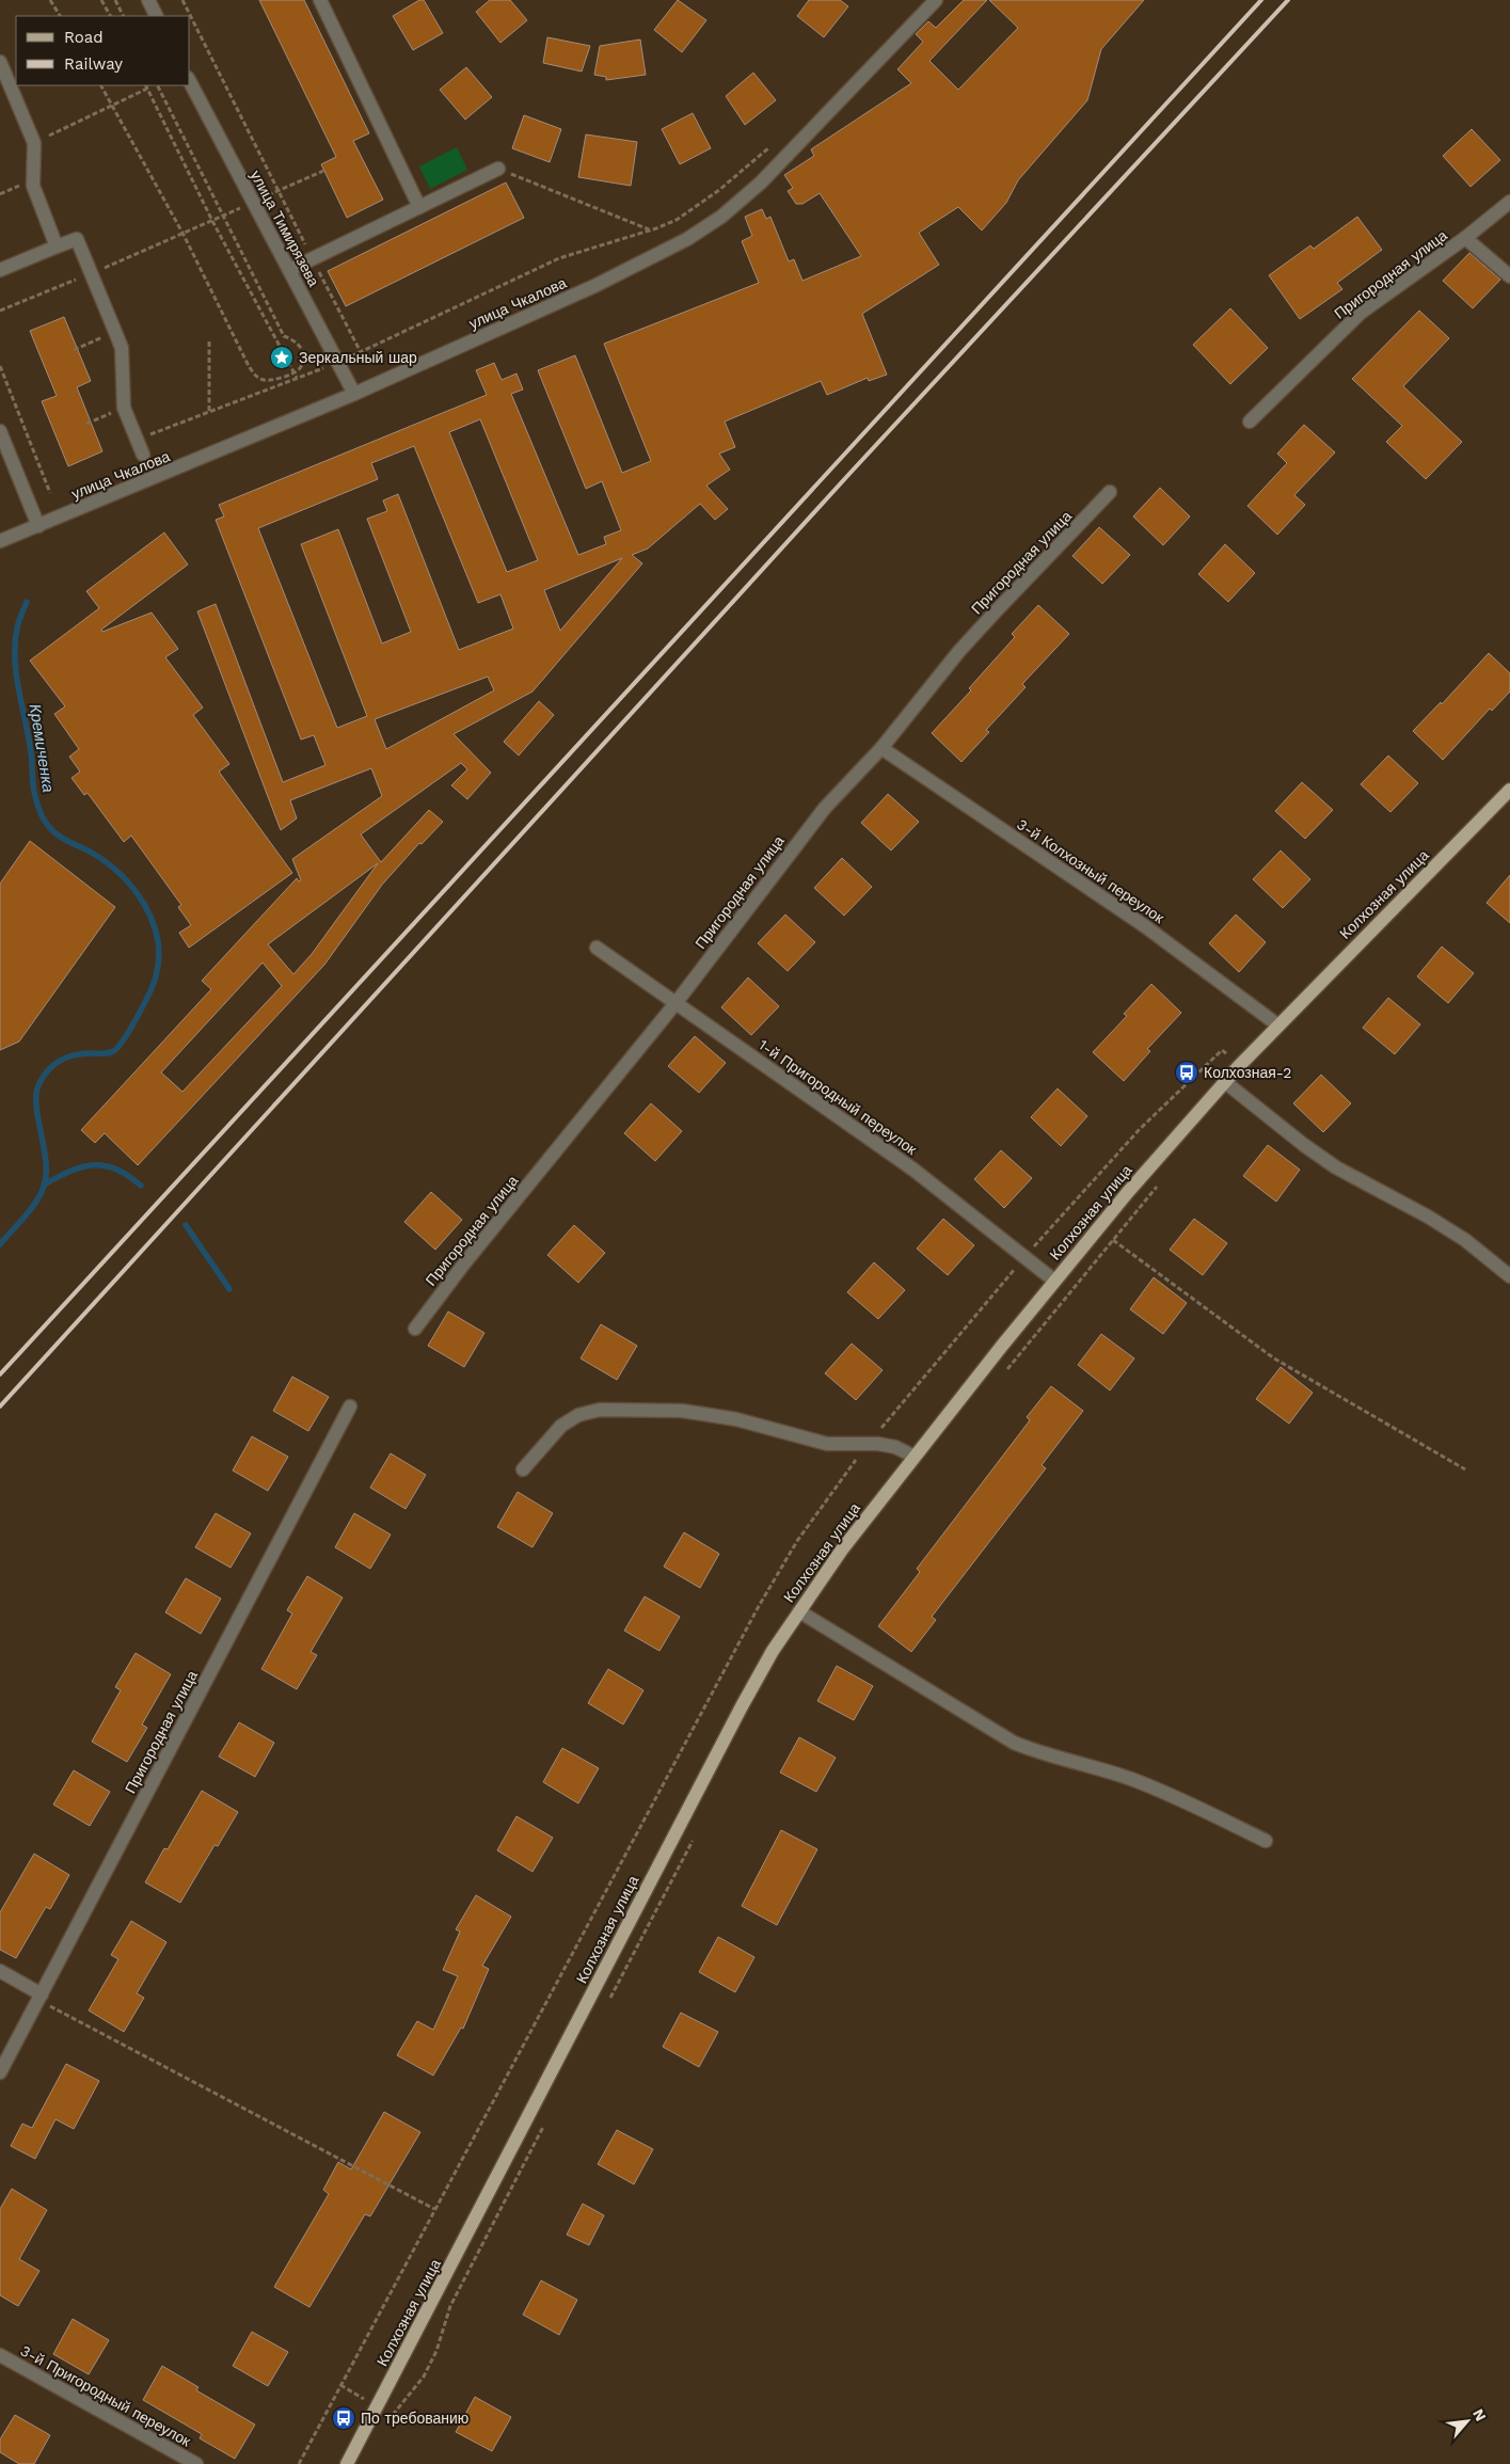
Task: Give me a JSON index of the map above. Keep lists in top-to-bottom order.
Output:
{
  "streets": {
    "main road": ["Колхозная улица"],
    "street": [
      "улица Тимирязева",
      "Пригородная улица",
      "улица Чкалова",
      "3-й Колхозный переулок",
      "1-й Пригородный переулок",
      "3-й Пригородный переулок"
    ]
  },
  "crossings": [
    ["улица Тимирязева", "улица Чкалова"],
    ["Пригородная улица", "3-й Колхозный переулок"],
    ["Пригородная улица", "1-й Пригородный переулок"],
    ["3-й Колхозный переулок", "Колхозная улица"],
    ["Колхозная улица", "1-й Пригородный переулок"]
  ],
  "water": ["Кремиченка"],
  "places": {
    "place": ["Зеркальный шар"],
    "bus stop": ["Колхозная-2", "По требованию"]
  },
  "legend": ["Road", "Railway"],
  "north": "top right"
}
